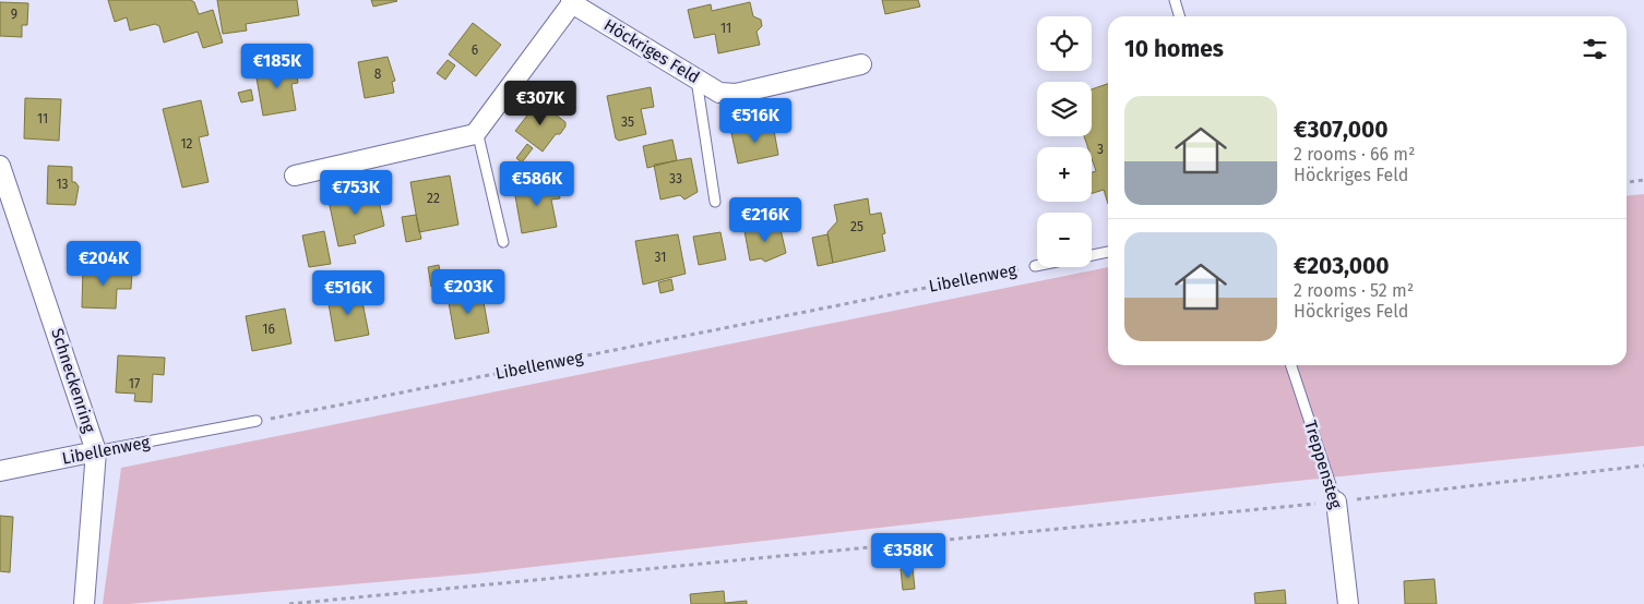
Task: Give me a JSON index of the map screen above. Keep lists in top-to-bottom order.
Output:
{
  "streets": {
    "street": [
      "Höckriges Feld",
      "Libellenweg",
      "Schneckenring",
      "Treppensteg"
    ]
  },
  "crossings": [
    ["Libellenweg", "Schneckenring"]
  ],
  "house_numbers": [
    "9",
    "11",
    "6",
    "8",
    "11",
    "35",
    "12",
    "3",
    "33",
    "13",
    "22",
    "25",
    "31",
    "16",
    "17"
  ],
  "page": {
    "map_buttons": ["+", "−"],
    "heading": "10 homes",
    "price": [
      "€185K",
      "€307K",
      "€516K",
      "€586K",
      "€753K",
      "€216K",
      "€204K",
      "€203K",
      "€516K",
      "€358K"
    ],
    "list": [
      {
        "name": "€307,000",
        "note": "2 rooms · 66 m² · Höckriges Feld"
      },
      {
        "name": "€203,000",
        "note": "2 rooms · 52 m² · Höckriges Feld"
      }
    ]
  }
}
